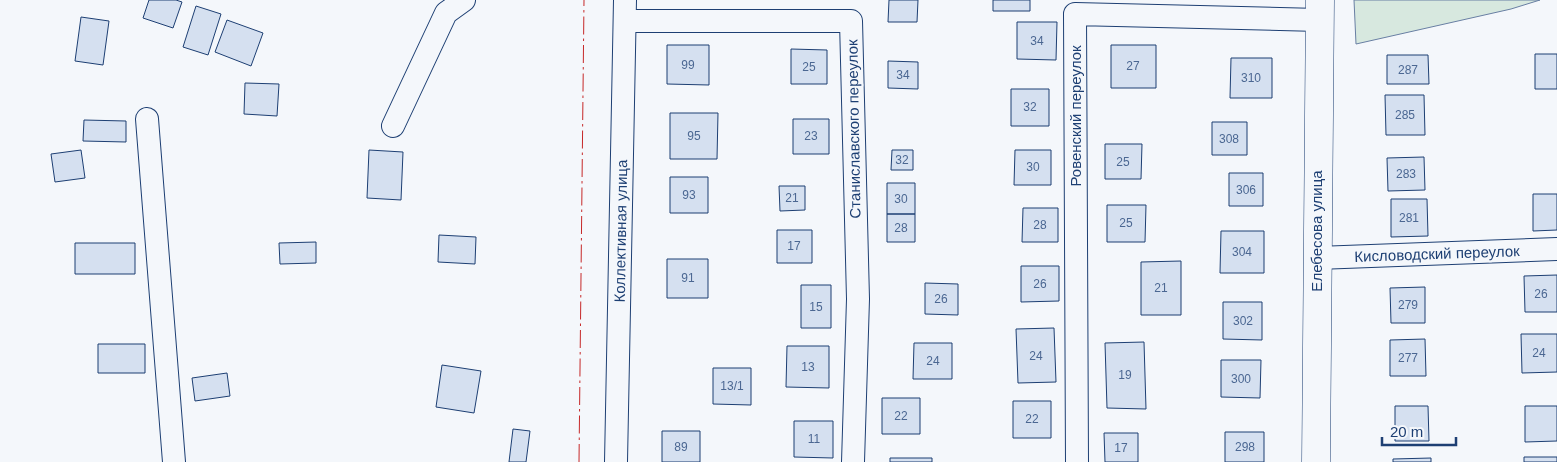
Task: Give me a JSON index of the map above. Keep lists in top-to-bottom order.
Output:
{
  "streets": {
    "main road": ["Елебесова улица"],
    "street": [
      "Ровенский переулок",
      "Станиславского переулок",
      "Коллективная улица",
      "Кисловодский переулок"
    ]
  },
  "crossings": [
    ["Ровенский переулок", "Елебесова улица"],
    ["Станиславского переулок", "Коллективная улица"],
    ["Елебесова улица", "Кисловодский переулок"]
  ],
  "house_numbers": [
    "34",
    "99",
    "27",
    "25",
    "287",
    "34",
    "310",
    "32",
    "285",
    "95",
    "23",
    "308",
    "32",
    "25",
    "30",
    "283",
    "306",
    "93",
    "21",
    "30",
    "281",
    "25",
    "28",
    "28",
    "17",
    "304",
    "91",
    "26",
    "21",
    "26",
    "26",
    "279",
    "15",
    "302",
    "24",
    "24",
    "277",
    "24",
    "13",
    "19",
    "300",
    "13/1",
    "22",
    "22",
    "11",
    "89",
    "298",
    "17"
  ],
  "scale_bar": "20 m"
}
